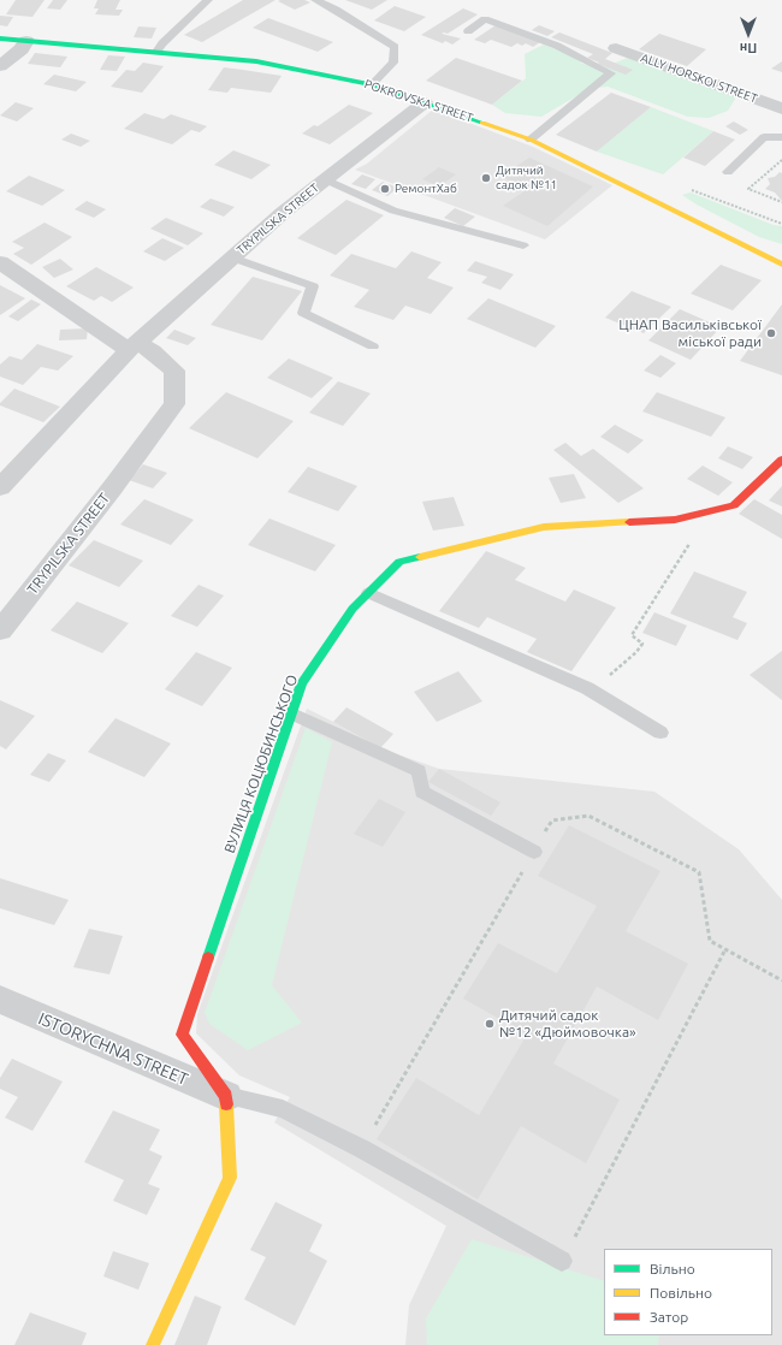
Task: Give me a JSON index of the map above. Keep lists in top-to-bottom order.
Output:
{
  "streets": {
    "street": [
      "ALLY HORSKOI STREET",
      "POKROVSKA STREET",
      "TRYPILSKA STREET",
      "ВУЛИЦЯ КОЦЮБИНСЬКОГО",
      "ISTORYCHNA STREET"
    ]
  },
  "crossings": [
    ["POKROVSKA STREET", "TRYPILSKA STREET"],
    ["ВУЛИЦЯ КОЦЮБИНСЬКОГО", "ISTORYCHNA STREET"]
  ],
  "places": [
    "Дитячий садок №11",
    "РемонтХаб",
    "ЦНАП Васильківської міської ради",
    "Дитячий садок №12 «Дюймовочка»"
  ],
  "legend": ["Вільно", "Повільно", "Затор"],
  "north": "bottom"
}
